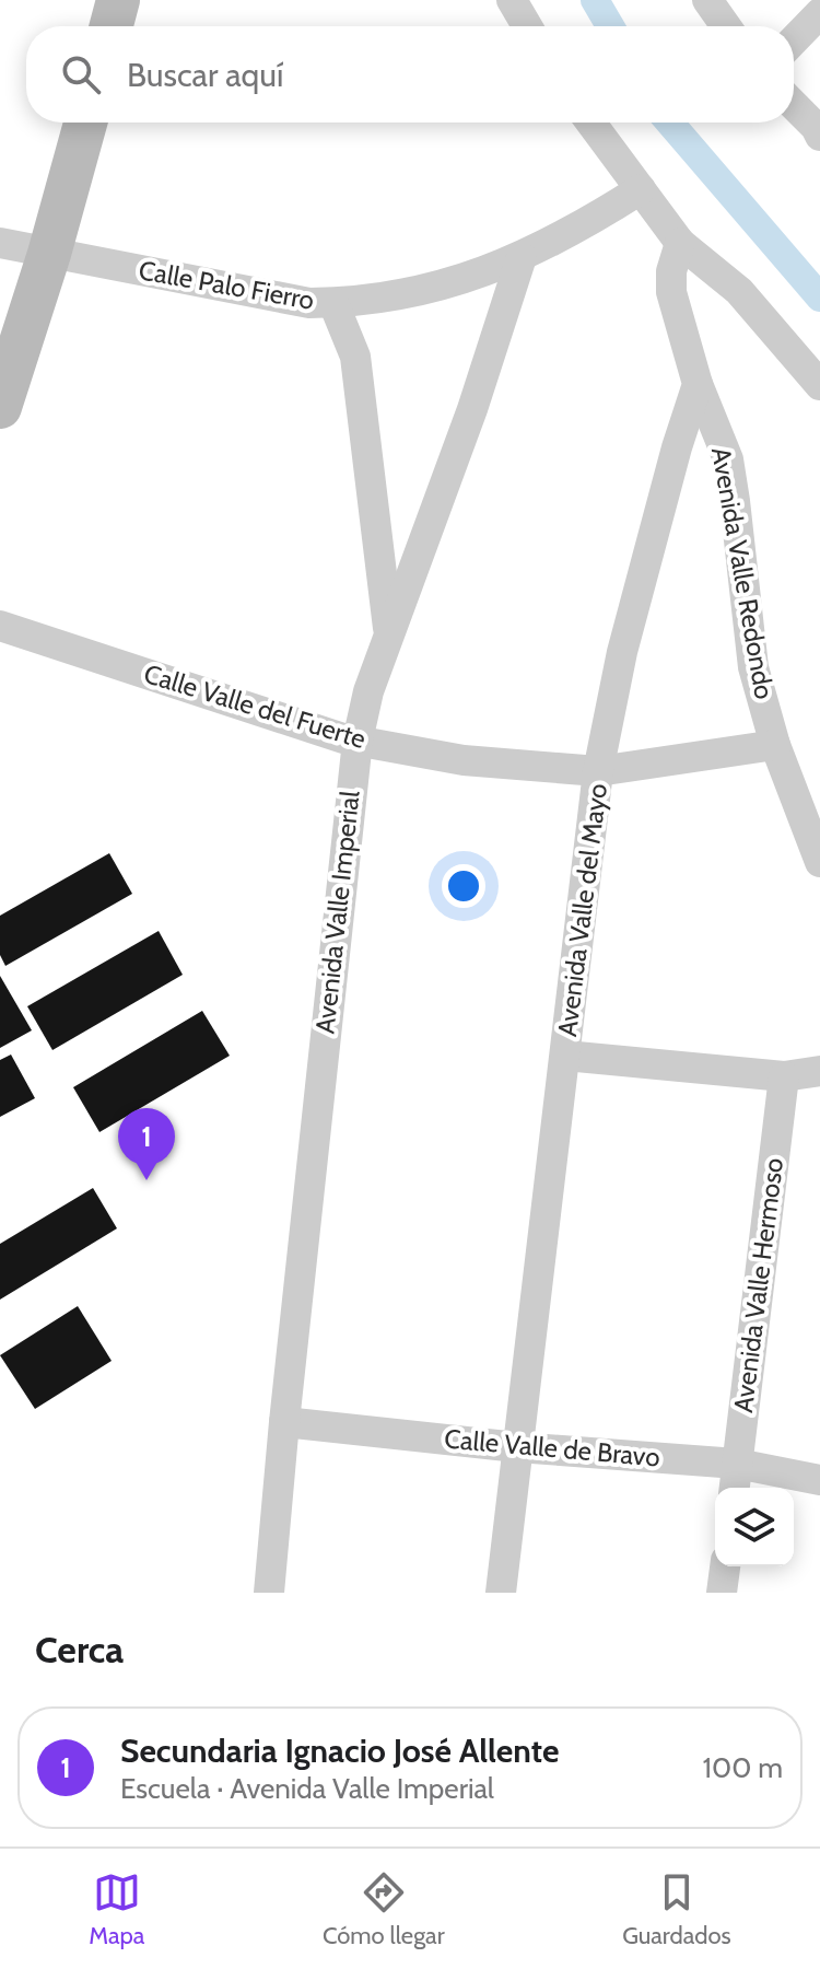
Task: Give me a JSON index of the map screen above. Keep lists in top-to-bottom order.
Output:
{
  "streets": {
    "street": [
      "Calle Palo Fierro",
      "Avenida Valle Redondo",
      "Calle Valle del Fuerte",
      "Avenida Valle del Mayo",
      "Avenida Valle Imperial",
      "Avenida Valle Hermoso",
      "Calle Valle de Bravo"
    ]
  },
  "crossings": [
    ["Calle Palo Fierro", "Avenida Valle Imperial"],
    ["Avenida Valle Redondo", "Calle Valle del Fuerte"],
    ["Avenida Valle Redondo", "Avenida Valle del Mayo"],
    ["Calle Valle del Fuerte", "Avenida Valle del Mayo"],
    ["Calle Valle del Fuerte", "Avenida Valle Imperial"],
    ["Avenida Valle del Mayo", "Calle Valle de Bravo"],
    ["Avenida Valle Imperial", "Calle Valle de Bravo"],
    ["Avenida Valle Hermoso", "Calle Valle de Bravo"]
  ],
  "page": {
    "search": "Buscar aquí",
    "pins": "1",
    "heading": "Cerca",
    "list": [
      {
        "mark": "1",
        "name": "Secundaria Ignacio José Allente",
        "note": "Escuela · Avenida Valle Imperial",
        "value": "100 m"
      }
    ],
    "nav": ["Mapa", "Cómo llegar", "Guardados"]
  }
}
